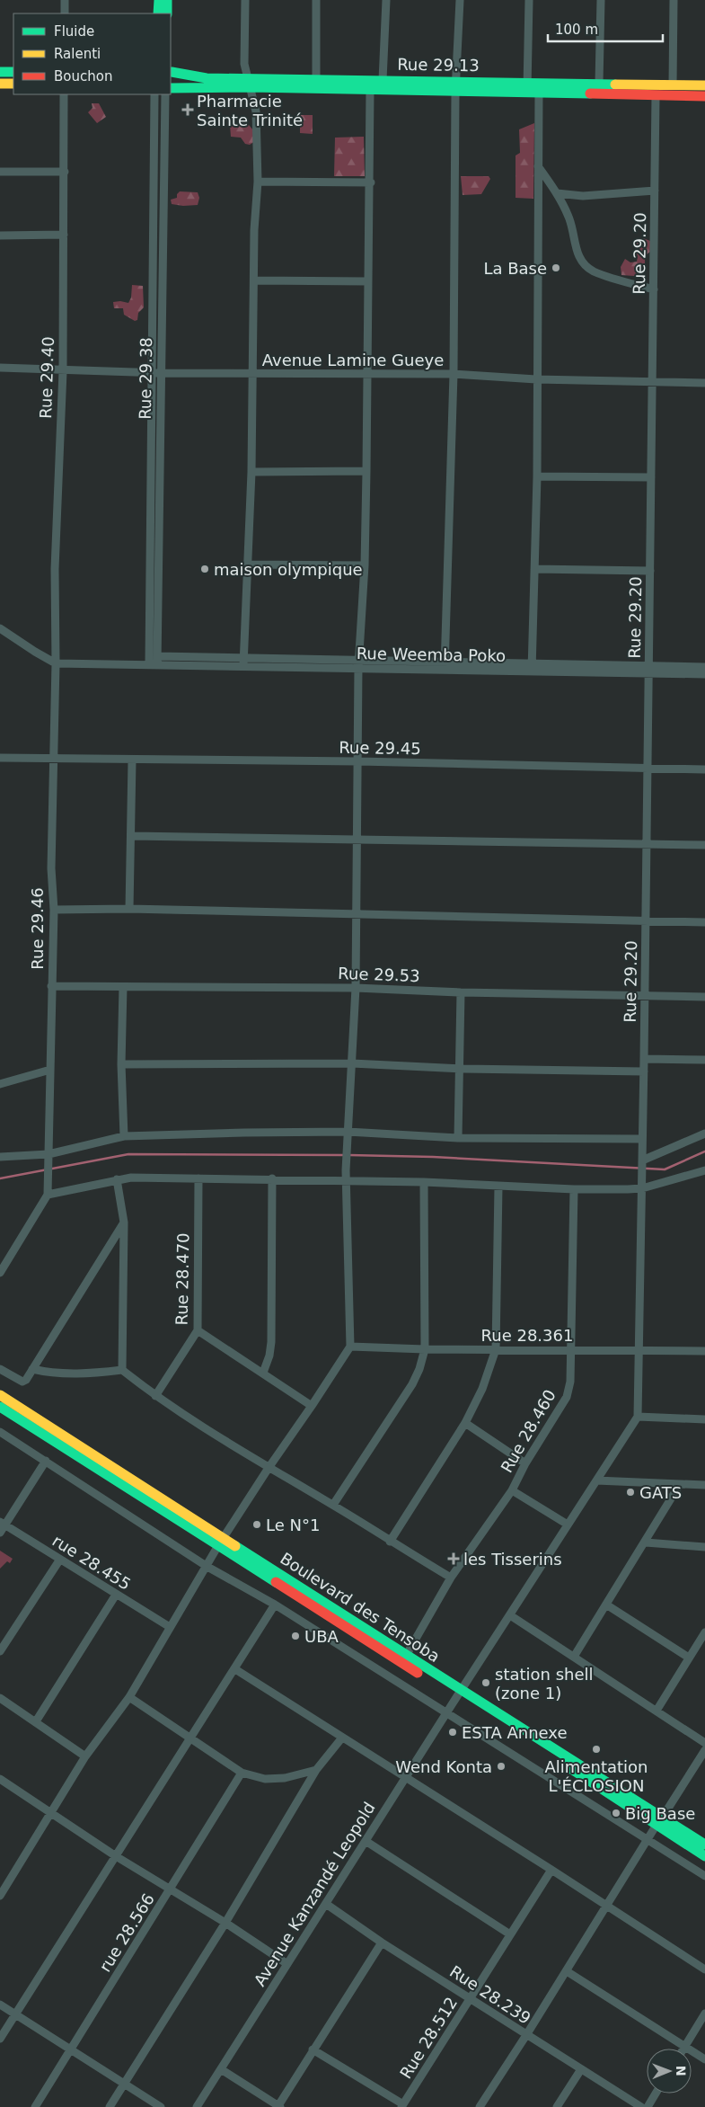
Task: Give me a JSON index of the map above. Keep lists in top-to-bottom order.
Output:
{
  "streets": {
    "main road": ["Rue 29.13", "Boulevard des Tensoba"],
    "street": [
      "Rue 29.20",
      "Avenue Lamine Gueye",
      "Rue 29.40",
      "Rue 29.38",
      "Rue Weemba Poko",
      "Rue 29.45",
      "Rue 29.46",
      "Rue 29.53",
      "Rue 28.470",
      "Rue 28.361",
      "Rue 28.460",
      "rue 28.455",
      "Avenue Kanzandé Leopold",
      "rue 28.566",
      "Rue 28.239",
      "Rue 28.512"
    ]
  },
  "crossings": [
    ["Rue 29.20", "Avenue Lamine Gueye"],
    ["Rue 29.20", "Rue Weemba Poko"],
    ["Rue 29.20", "Rue 29.45"],
    ["Rue 29.20", "Rue 29.53"],
    ["Avenue Lamine Gueye", "Rue 29.40"],
    ["Avenue Lamine Gueye", "Rue 29.38"],
    ["Rue 29.40", "Rue Weemba Poko"],
    ["Rue 29.40", "Rue 29.46"],
    ["Rue 29.38", "Rue Weemba Poko"],
    ["Rue Weemba Poko", "Rue 29.46"],
    ["Rue 29.45", "Rue 29.46"],
    ["Rue 29.46", "Rue 29.53"],
    ["Rue 28.361", "Rue 28.460"],
    ["Rue 28.460", "Boulevard des Tensoba"],
    ["Boulevard des Tensoba", "Avenue Kanzandé Leopold"],
    ["Avenue Kanzandé Leopold", "Rue 28.239"],
    ["Rue 28.239", "Rue 28.512"]
  ],
  "places": {
    "health": ["Pharmacie Sainte Trinité", "les Tisserins"],
    "other": [
      "La Base",
      "maison olympique",
      "GATS",
      "Le N°1",
      "UBA",
      "station shell (zone 1)",
      "ESTA Annexe",
      "Alimentation L'ÉCLOSION",
      "Wend Konta",
      "Big Base"
    ]
  },
  "legend": ["Fluide", "Ralenti", "Bouchon"],
  "scale_bar": "100 m",
  "north": "right"
}
